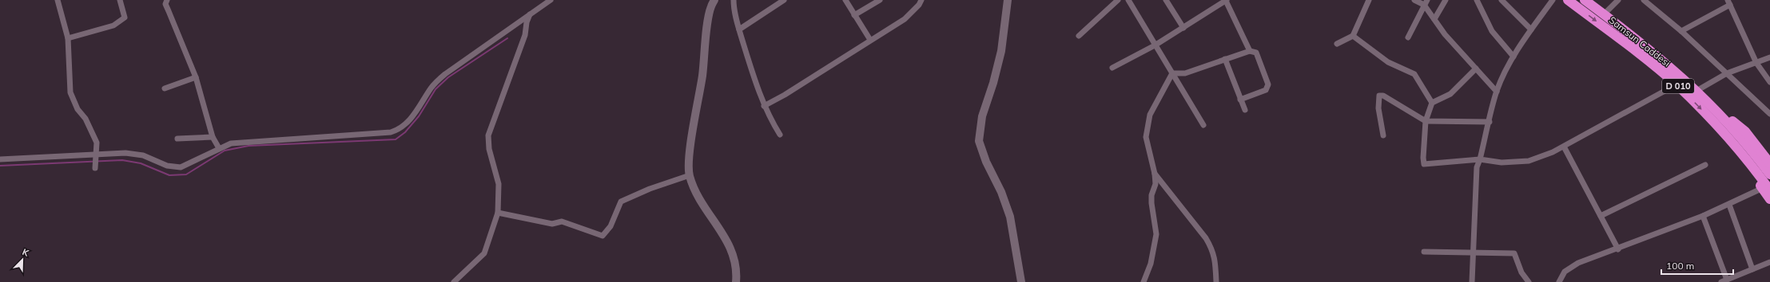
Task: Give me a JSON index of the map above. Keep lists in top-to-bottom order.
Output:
{
  "streets": {
    "highway": ["Samsun Caddesi", "D 010"]
  },
  "scale_bar": "100 m",
  "north": "top right"
}
